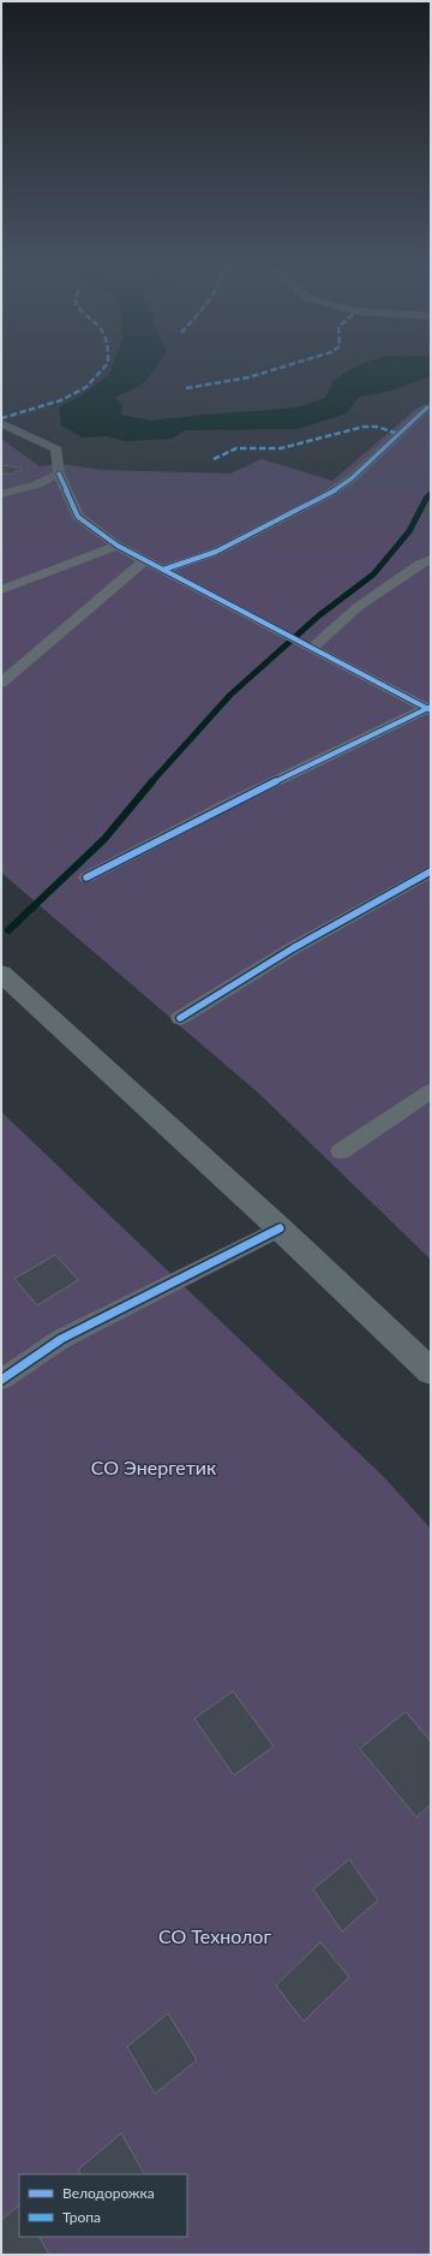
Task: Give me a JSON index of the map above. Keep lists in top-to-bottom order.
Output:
{
  "parks": ["СО Энергетик", "СО Технолог"],
  "legend": ["Велодорожка", "Тропа"]
}
